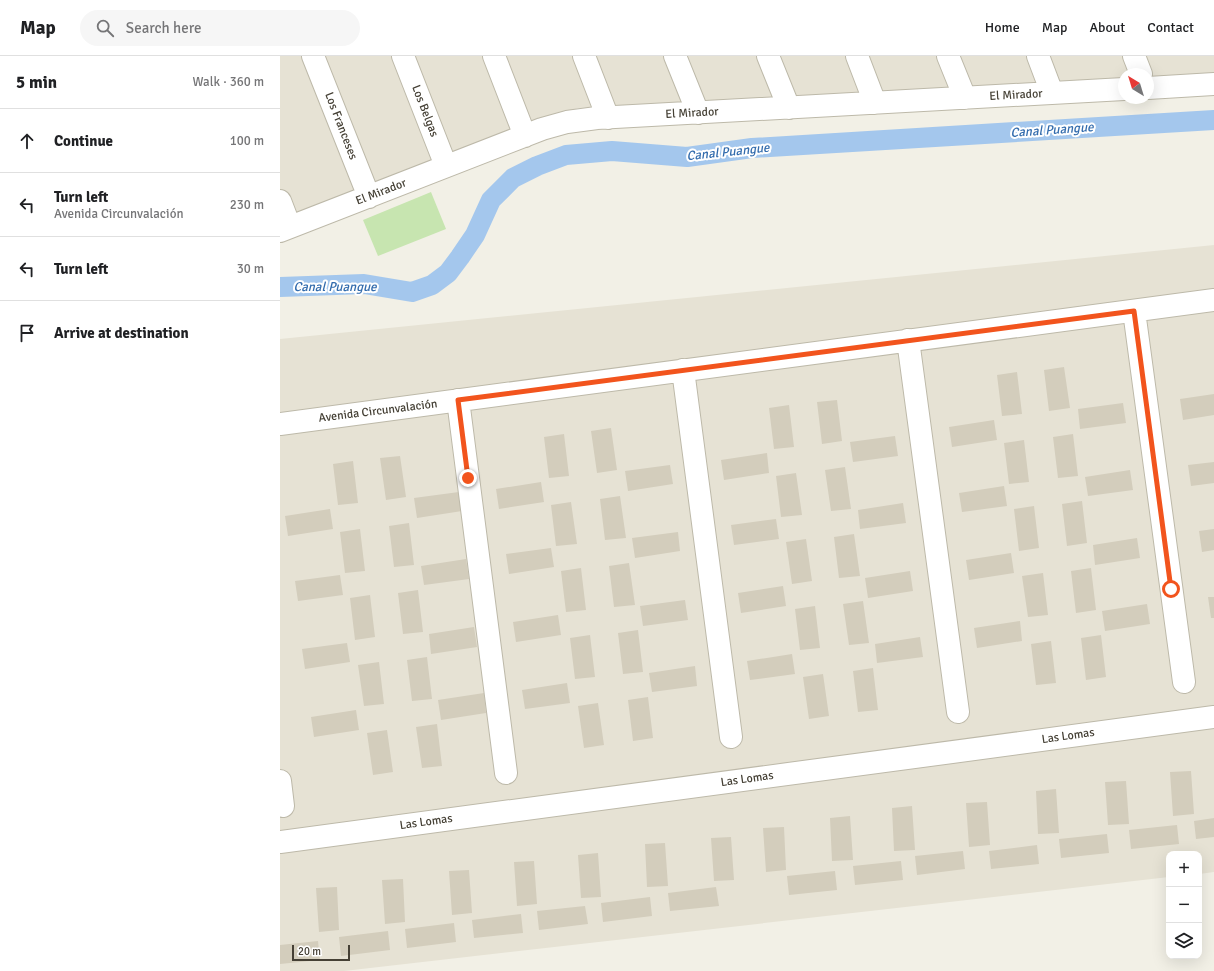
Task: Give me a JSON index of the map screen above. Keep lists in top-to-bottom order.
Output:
{
  "streets": {
    "street": [
      "El Mirador",
      "Los Belgas",
      "Los Franceses",
      "Avenida Circunvalación",
      "Las Lomas"
    ]
  },
  "crossings": [
    ["El Mirador", "Los Belgas"],
    ["El Mirador", "Los Franceses"]
  ],
  "water": ["Canal Puangue"],
  "scale_bar": "20 m",
  "north": "top left",
  "page": {
    "header": "Map",
    "search": "Search here",
    "nav": [
      "Home",
      "Map",
      "About",
      "Contact"
    ],
    "heading": ["5 min", "Walk · 360 m"],
    "list": [
      ["Continue", "100 m"],
      ["Turn left", "Avenida Circunvalación", "230 m"],
      ["Turn left", "30 m"],
      "Arrive at destination"
    ],
    "map_buttons": ["+", "−"],
    "scale": "20 m"
  }
}
